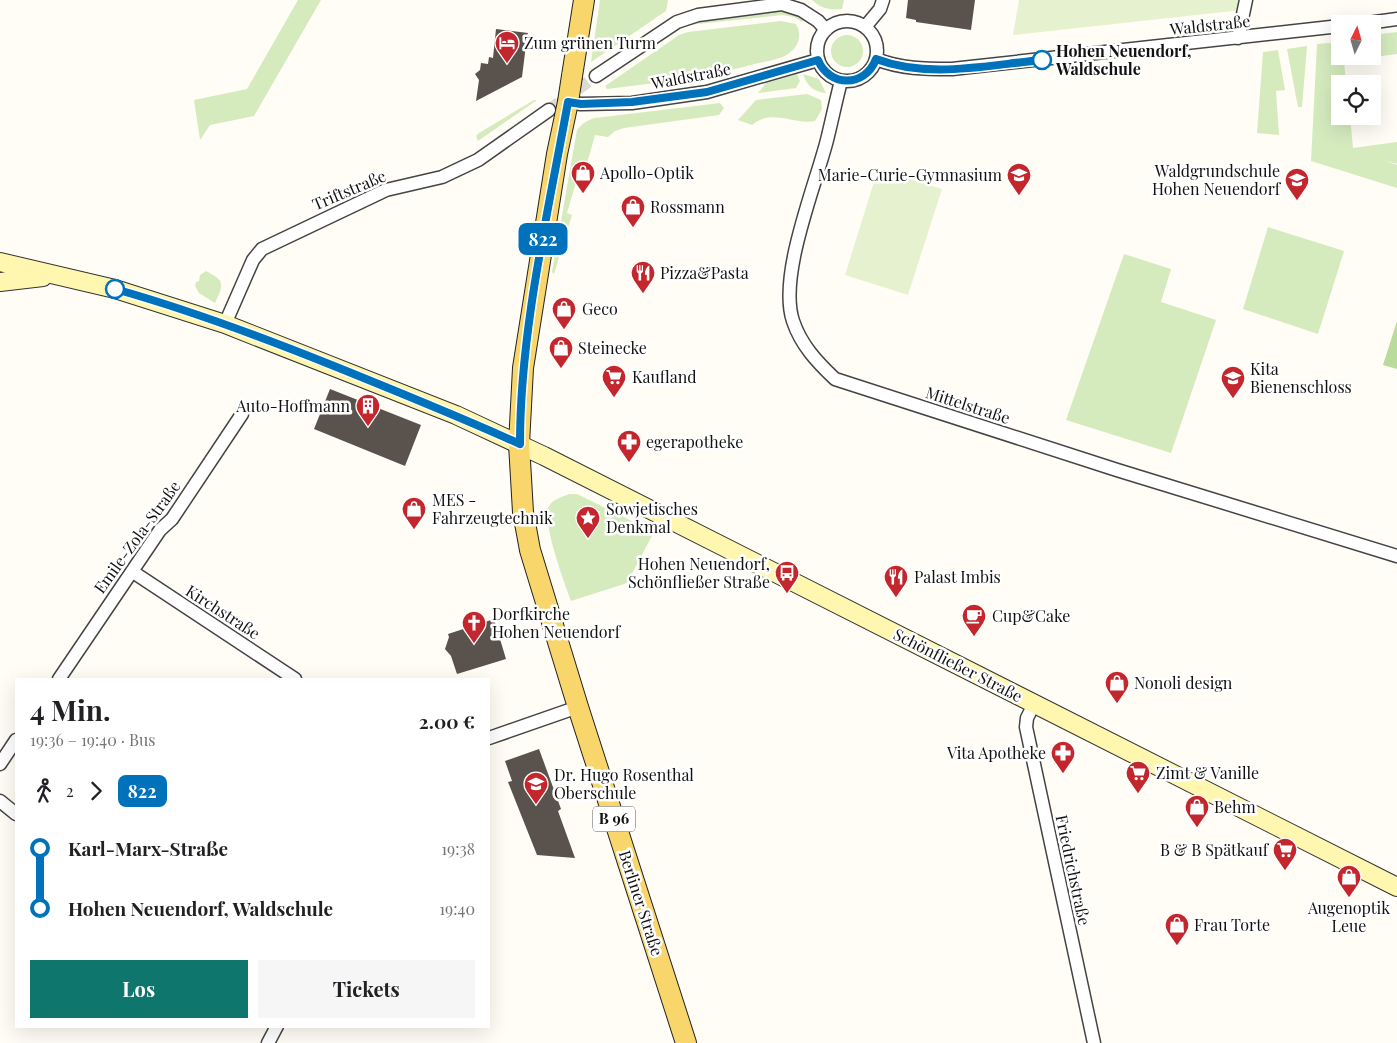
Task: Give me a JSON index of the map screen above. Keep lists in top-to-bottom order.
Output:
{
  "streets": {
    "main road": ["Schönfließer Straße", "B 96", "Berliner Straße"],
    "street": [
      "Waldstraße",
      "Triftstraße",
      "Mittelstraße",
      "Emile-Zola-Straße",
      "Kirchstraße",
      "Friedrichstraße"
    ]
  },
  "crossings": [
    ["Waldstraße", "Triftstraße"],
    ["Waldstraße", "Mittelstraße"],
    ["Waldstraße", "B 96"],
    ["Triftstraße", "Schönfließer Straße"],
    ["Triftstraße", "B 96"],
    ["Emile-Zola-Straße", "Kirchstraße"],
    ["Schönfließer Straße", "B 96"],
    ["Schönfließer Straße", "Friedrichstraße"],
    ["Schönfließer Straße", "Berliner Straße"],
    ["B 96", "Berliner Straße"]
  ],
  "places": {
    "other": ["Hohen Neuendorf, Waldschule"],
    "hotel": ["Zum grünen Turm"],
    "shop": [
      "Apollo-Optik",
      "Rossmann",
      "Geco",
      "Steinecke",
      "MES - Fahrzeugtechnik",
      "Nonoli design",
      "Behm",
      "Augenoptik Leue",
      "Frau Torte"
    ],
    "school or university": [
      "Marie-Curie-Gymnasium",
      "Waldgrundschule Hohen Neuendorf",
      "Kita Bienenschloss",
      "Dr. Hugo Rosenthal Oberschule"
    ],
    "restaurant": ["Pizza&Pasta", "Palast Imbis"],
    "supermarket": ["Kaufland", "Zimt & Vanille", "B & B Spätkauf"],
    "building": ["Auto-Hoffmann"],
    "pharmacy": ["egerapotheke", "Vita Apotheke"],
    "place": ["Sowjetisches Denkmal"],
    "bus stop": ["Hohen Neuendorf, Schönfließer Straße"],
    "cafe": ["Cup&Cake"],
    "church": ["Dorfkirche Hohen Neuendorf"]
  },
  "lines": ["bus line 822"],
  "north": "top",
  "page": {
    "on_map": "822",
    "heading": ["4 Min.", "19:36 – 19:40 · Bus", "2.00 €"],
    "legs": ["2", "822"],
    "list": [
      {
        "name": "Karl-Marx-Straße",
        "value": "19:38"
      },
      {
        "name": "Hohen Neuendorf, Waldschule",
        "value": "19:40"
      }
    ],
    "buttons": ["Los", "Tickets"]
  }
}
